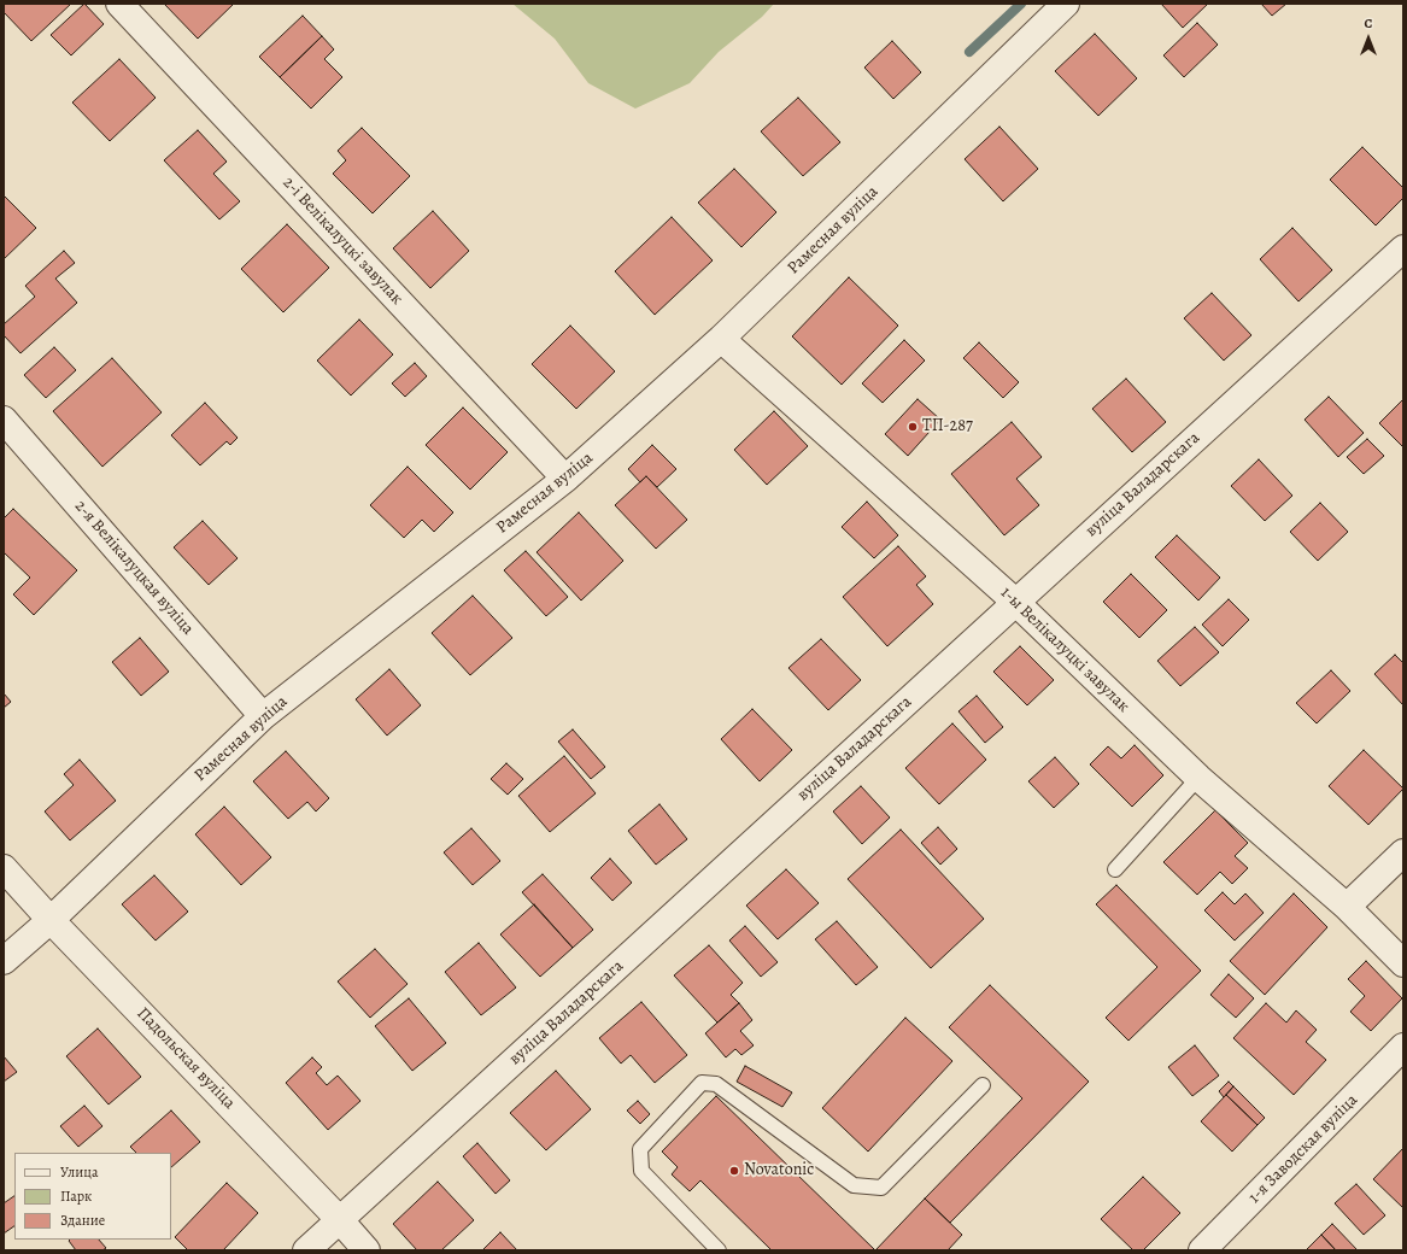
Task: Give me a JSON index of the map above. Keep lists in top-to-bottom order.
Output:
{
  "streets": {
    "street": [
      "Рамесная вуліца",
      "2-і Велікалуцкі завулак",
      "вуліца Валадарскага",
      "2-я Велікалуцкая вуліца",
      "1-ы Велікалуцкі завулак",
      "Падольская вуліца",
      "1-я Заводская вуліца"
    ]
  },
  "crossings": [
    ["Рамесная вуліца", "2-і Велікалуцкі завулак"],
    ["Рамесная вуліца", "2-я Велікалуцкая вуліца"],
    ["Рамесная вуліца", "1-ы Велікалуцкі завулак"],
    ["Рамесная вуліца", "Падольская вуліца"],
    ["вуліца Валадарскага", "1-ы Велікалуцкі завулак"],
    ["вуліца Валадарскага", "Падольская вуліца"]
  ],
  "places": ["ТП-287", "Novatonic"],
  "legend": ["Улица", "Парк", "Здание"],
  "north": "top"
}
